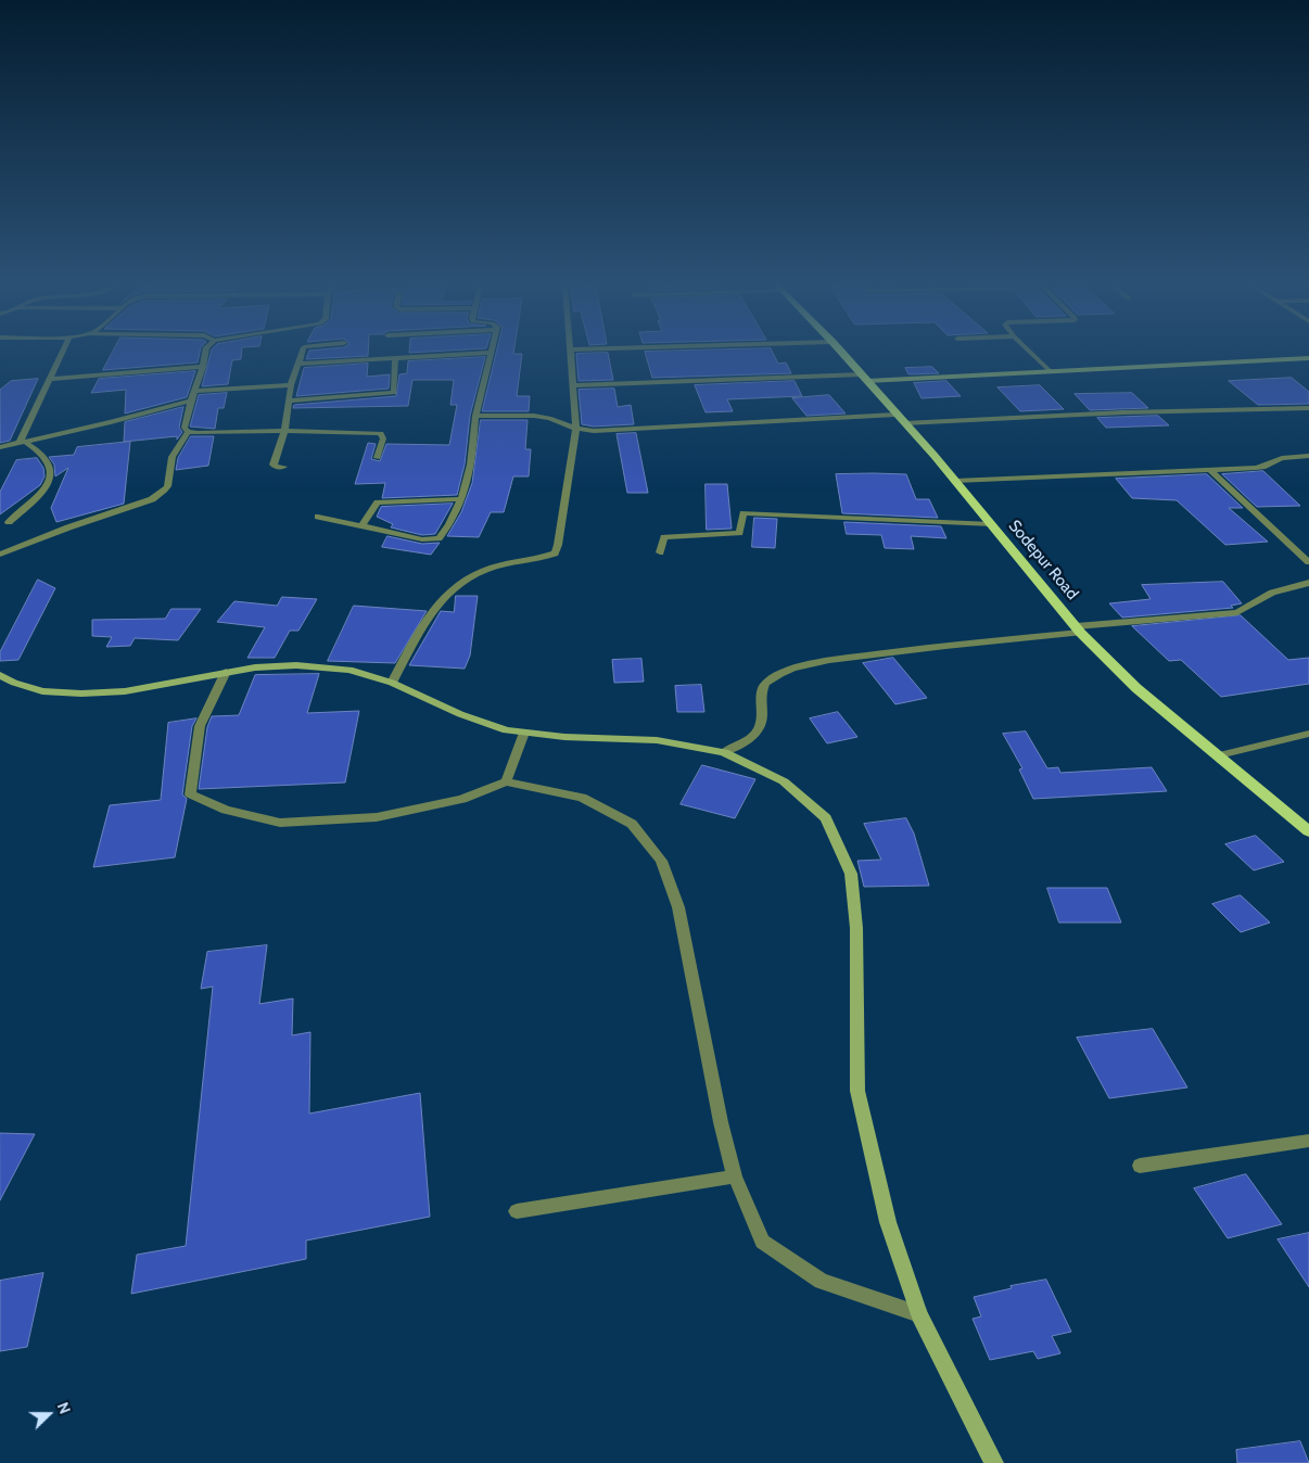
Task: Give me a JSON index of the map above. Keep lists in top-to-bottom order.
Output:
{
  "streets": {
    "main road": ["Sodepur Road"]
  },
  "north": "right"
}
